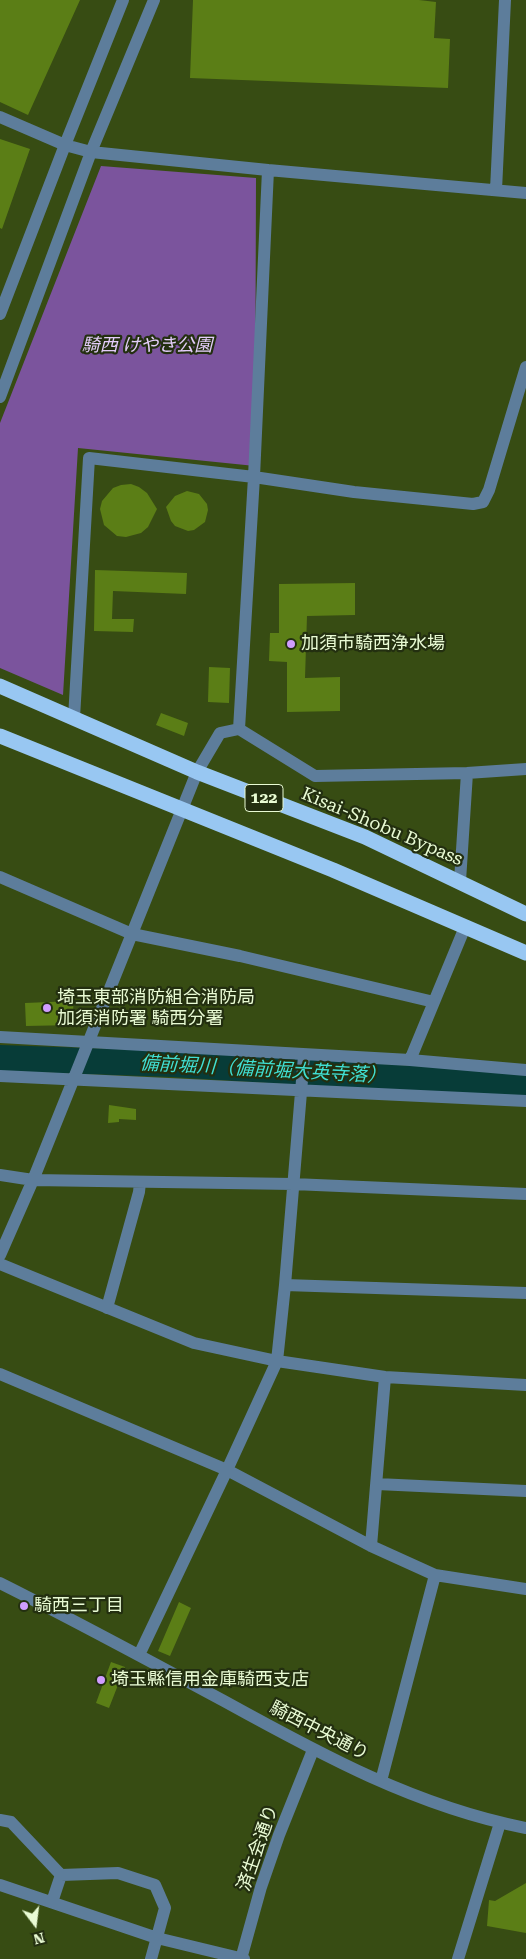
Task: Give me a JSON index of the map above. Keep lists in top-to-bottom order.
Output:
{
  "streets": {
    "highway": ["122", "Kisai-Shobu Bypass"],
    "street": ["騎西中央通り", "済生会通り"]
  },
  "crossings": [
    ["騎西中央通り", "済生会通り"]
  ],
  "water": ["備前堀川（備前堀大英寺落）"],
  "parks": ["騎西 けやき公園"],
  "places": [
    "加須市騎西浄水場",
    "埼玉東部消防組合消防局 加須消防署 騎西分署",
    "騎西三丁目",
    "埼玉縣信用金庫騎西支店"
  ],
  "north": "bottom"
}
